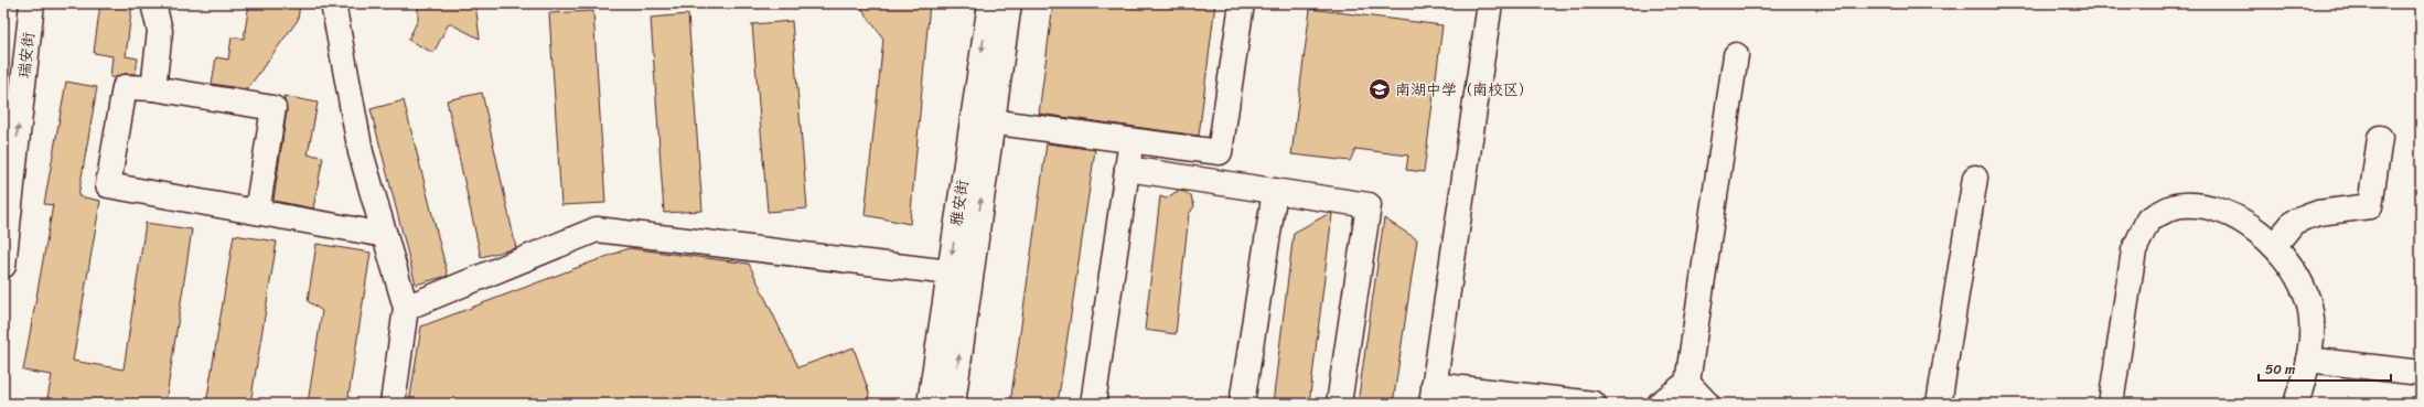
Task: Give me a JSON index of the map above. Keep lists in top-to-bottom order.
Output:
{
  "streets": {
    "street": ["瑞安街", "雅安街"]
  },
  "one_way": ["瑞安街"],
  "places": {
    "school or university": ["南湖中学（南校区）"]
  },
  "scale_bar": "50 m"
}
